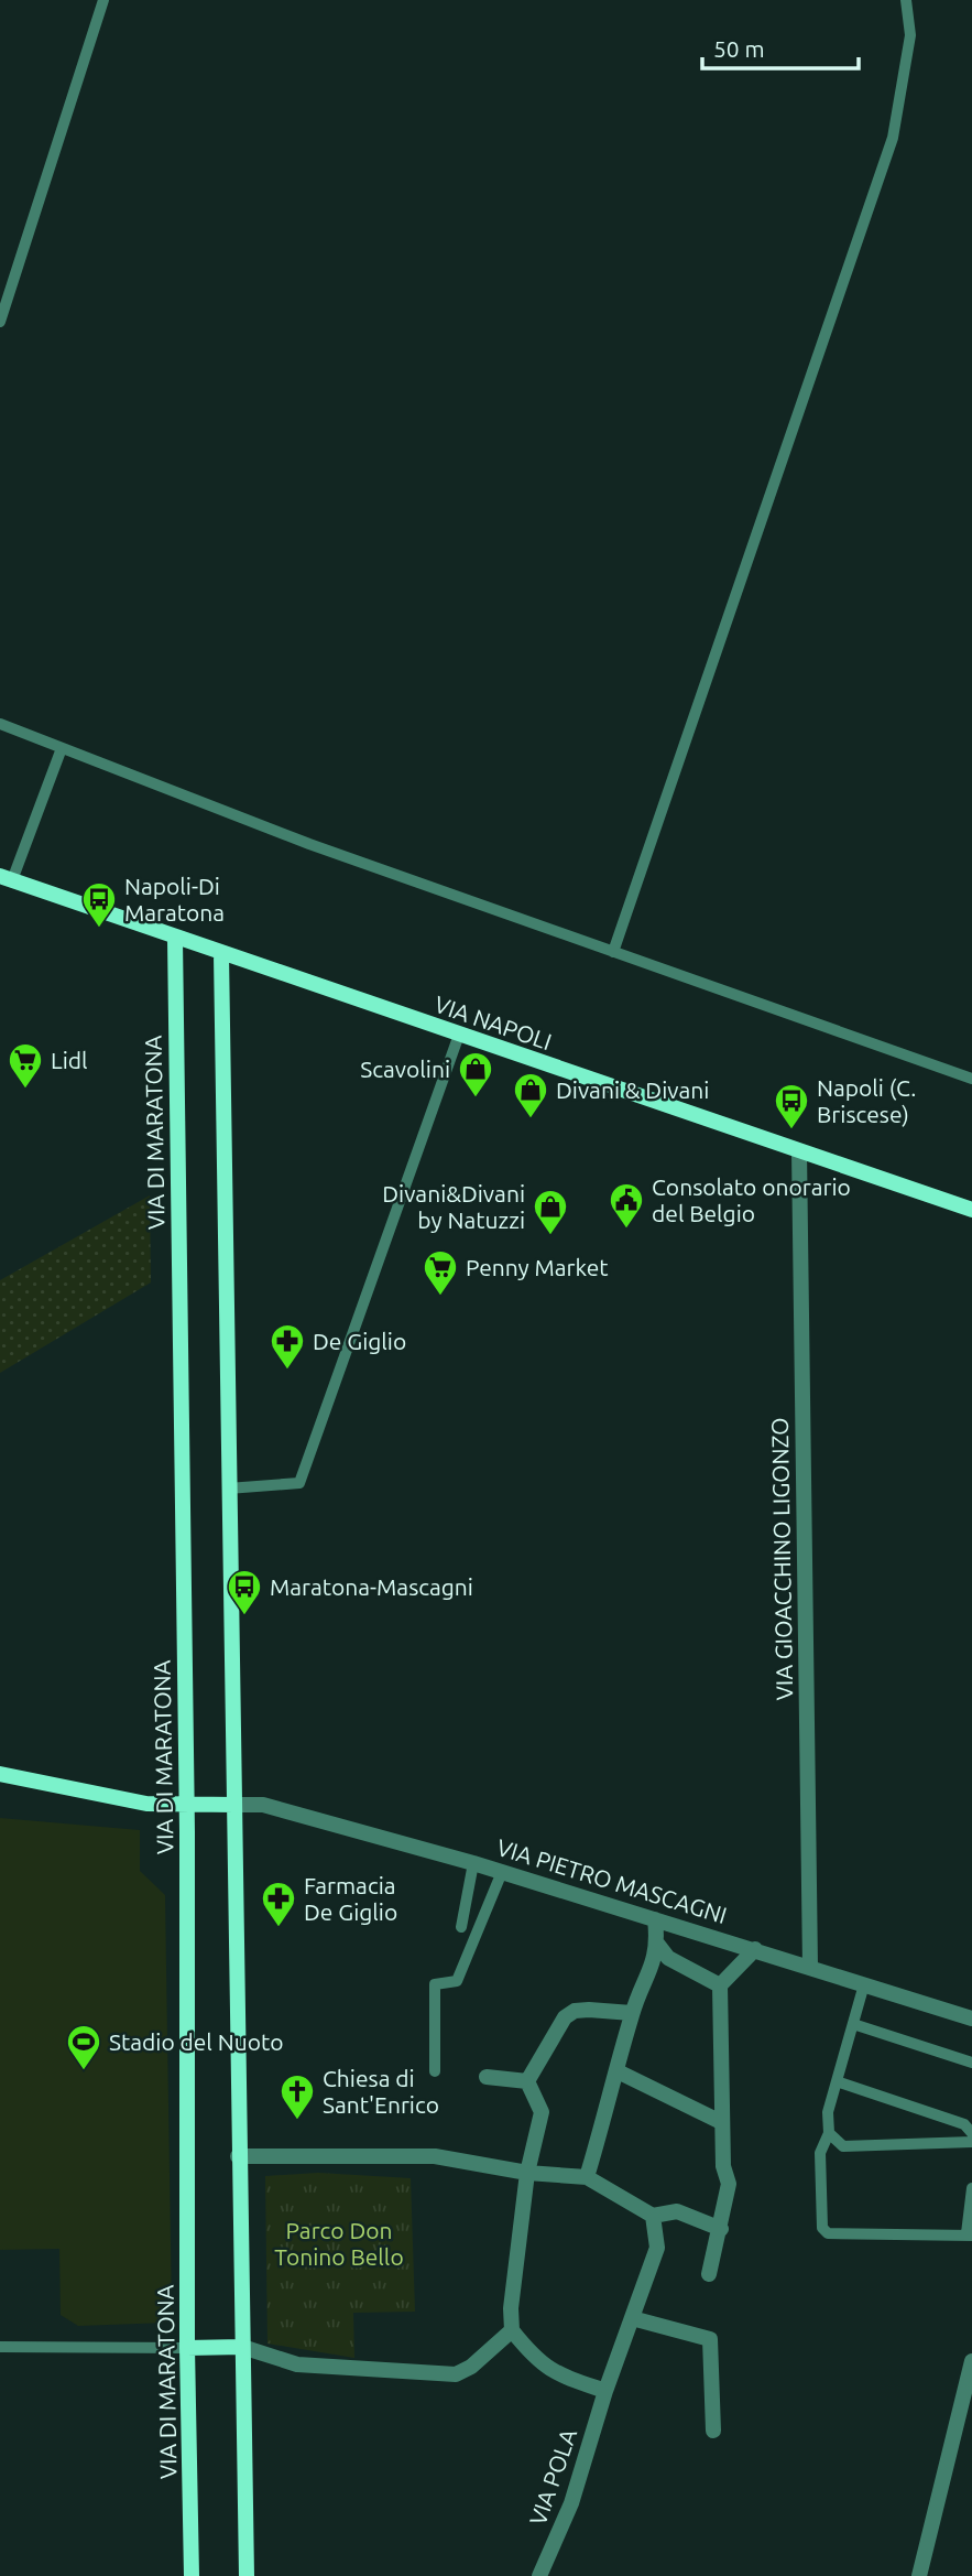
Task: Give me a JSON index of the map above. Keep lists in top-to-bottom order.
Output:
{
  "streets": {
    "main road": ["VIA NAPOLI", "VIA DI MARATONA"],
    "street": ["VIA GIOACCHINO LIGONZO", "VIA PIETRO MASCAGNI", "VIA POLA"]
  },
  "crossings": [
    ["VIA NAPOLI", "VIA DI MARATONA"],
    ["VIA NAPOLI", "VIA GIOACCHINO LIGONZO"],
    ["VIA GIOACCHINO LIGONZO", "VIA PIETRO MASCAGNI"]
  ],
  "parks": ["Parco Don Tonino Bello"],
  "places": {
    "bus stop": ["Napoli-Di Maratona", "Napoli (C. Briscese)", "Maratona-Mascagni"],
    "supermarket": ["Lidl", "Penny Market"],
    "shop": ["Scavolini", "Divani & Divani", "Divani&Divani by Natuzzi"],
    "public building": ["Consolato onorario del Belgio"],
    "pharmacy": ["De Giglio", "Farmacia De Giglio"],
    "sports": ["Stadio del Nuoto"],
    "church": ["Chiesa di Sant'Enrico"]
  },
  "scale_bar": "50 m"
}
